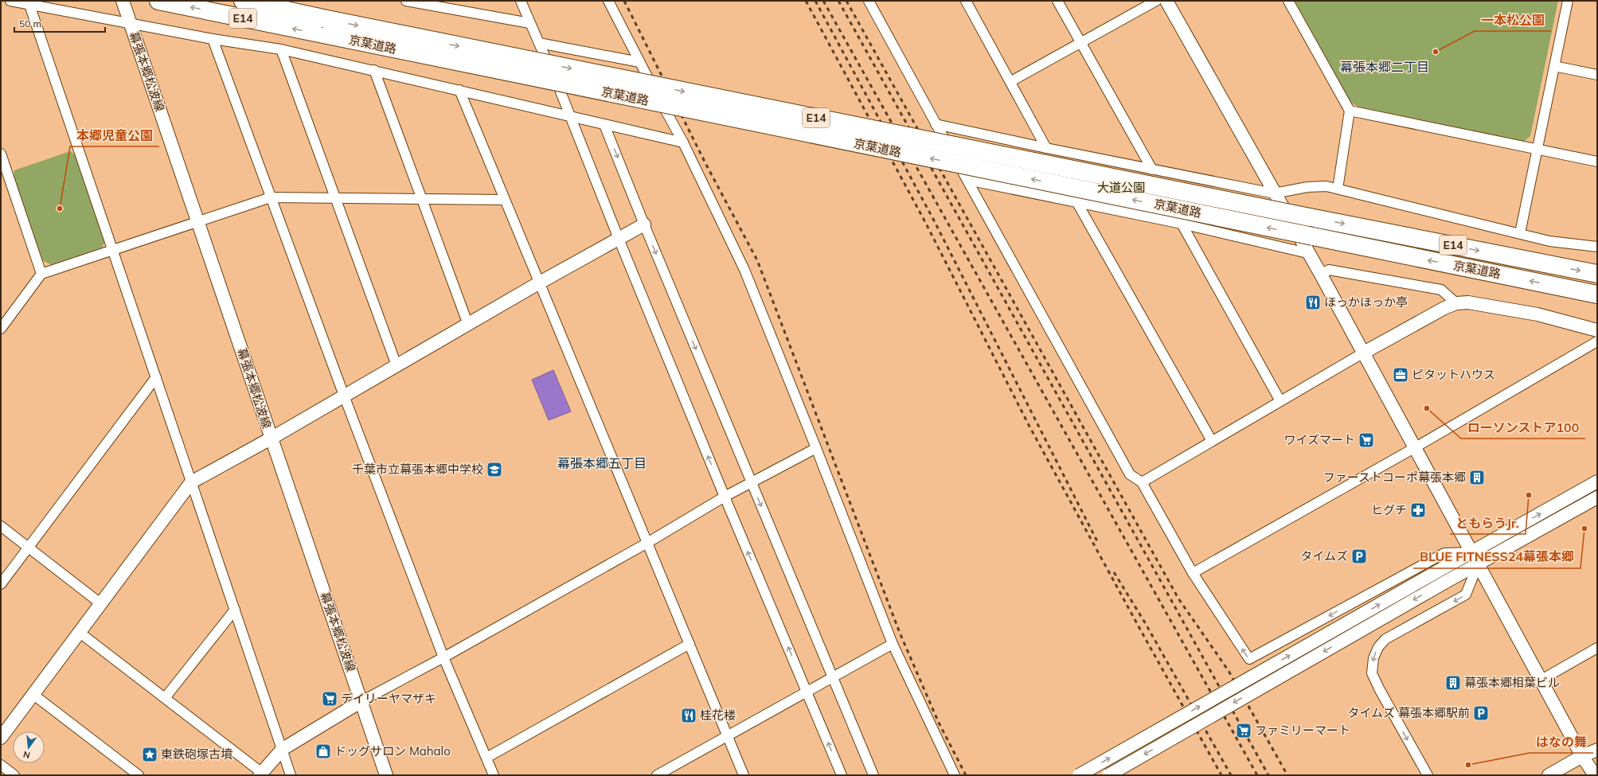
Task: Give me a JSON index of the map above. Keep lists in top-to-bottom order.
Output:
{
  "streets": {
    "highway": ["E14", "京葉道路"],
    "street": ["幕張本郷松波線"]
  },
  "districts": ["幕張本郷二丁目", "幕張本郷五丁目"],
  "parks": ["大道公園"],
  "places": {
    "other": [
      "一本松公園",
      "本郷児童公園",
      "ローソンストア100",
      "ともらうJr.",
      "BLUE FITNESS24幕張本郷",
      "はなの舞"
    ],
    "restaurant": ["ほっかほっか亭", "桂花楼"],
    "office": ["ピタットハウス"],
    "supermarket": ["ワイズマート", "デイリーヤマザキ", "ファミリーマート"],
    "school or university": ["千葉市立幕張本郷中学校"],
    "building": ["ファーストコーポ幕張本郷", "幕張本郷相葉ビル"],
    "pharmacy": ["ヒグチ"],
    "parking": ["タイムズ", "タイムズ 幕張本郷駅前"],
    "shop": ["ドッグサロン Mahalo"],
    "place": ["東鉄砲塚古墳"]
  },
  "scale_bar": "50 m",
  "north": "bottom"
}
